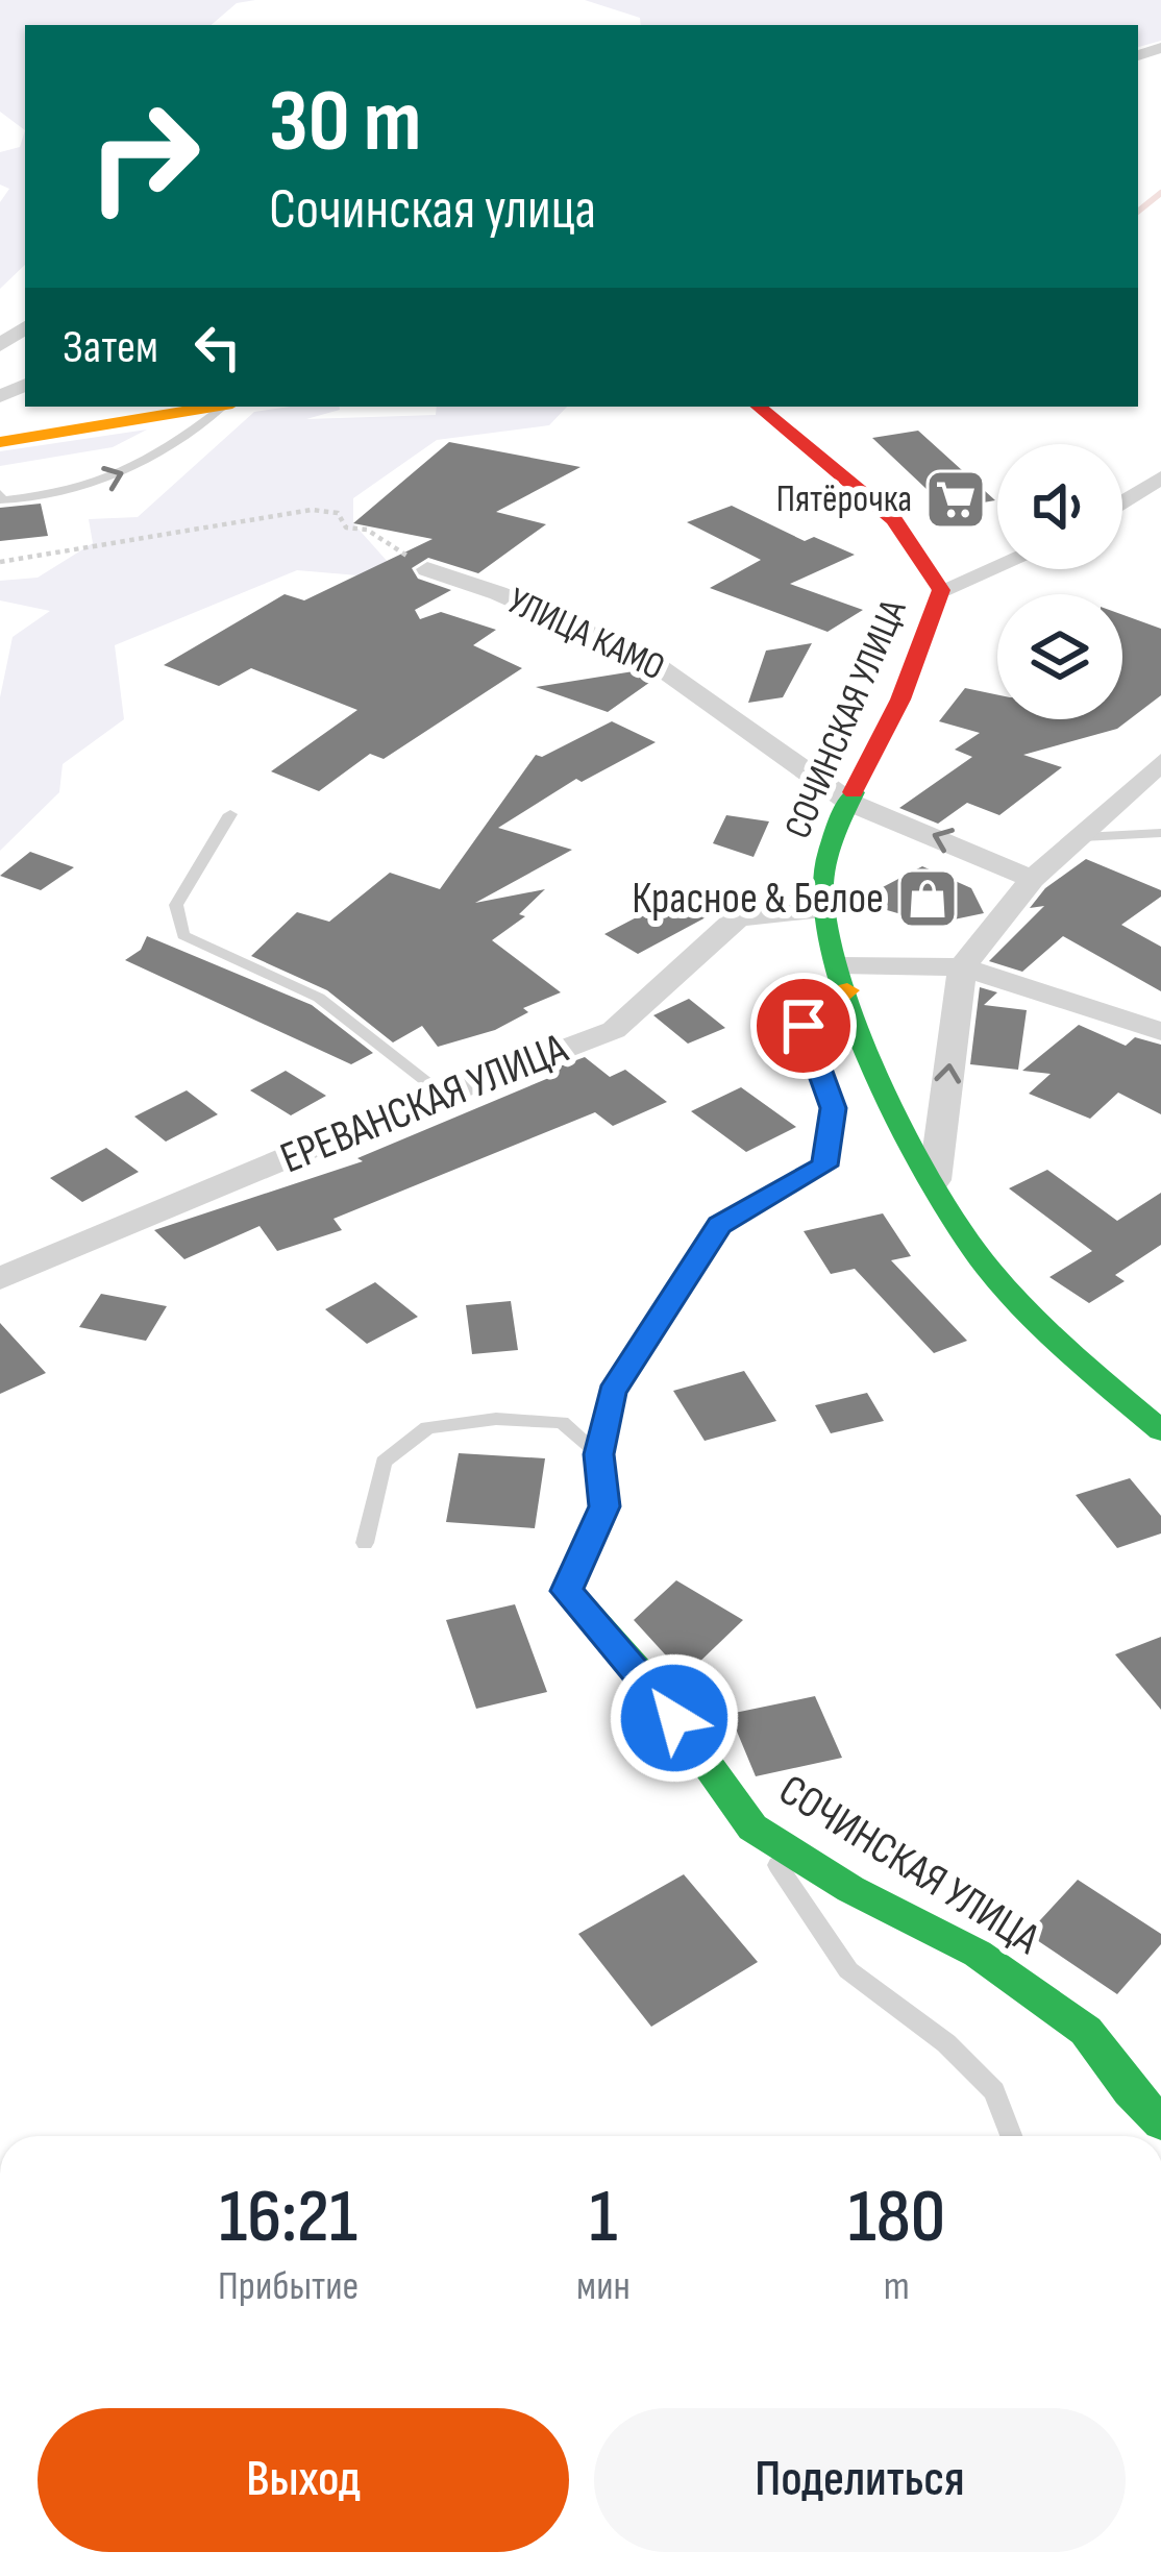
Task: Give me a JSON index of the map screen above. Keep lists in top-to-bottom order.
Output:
{
  "streets": {
    "main road": ["СОЧИНСКАЯ УЛИЦА"],
    "street": ["УЛИЦА КАМО", "ЕРЕВАНСКАЯ УЛИЦА"]
  },
  "crossings": [
    ["УЛИЦА КАМО", "СОЧИНСКАЯ УЛИЦА"],
    ["СОЧИНСКАЯ УЛИЦА", "ЕРЕВАНСКАЯ УЛИЦА"]
  ],
  "places": {
    "supermarket": ["Пятёрочка"],
    "shop": ["Красное & Белое"]
  },
  "page": {
    "turn": ["30 m", "Сочинская улица"],
    "then": "Затем",
    "eta": [
      "16:21",
      "Прибытие",
      "1",
      "мин",
      "180",
      "m"
    ],
    "buttons": ["Выход", "Поделиться"]
  }
}
